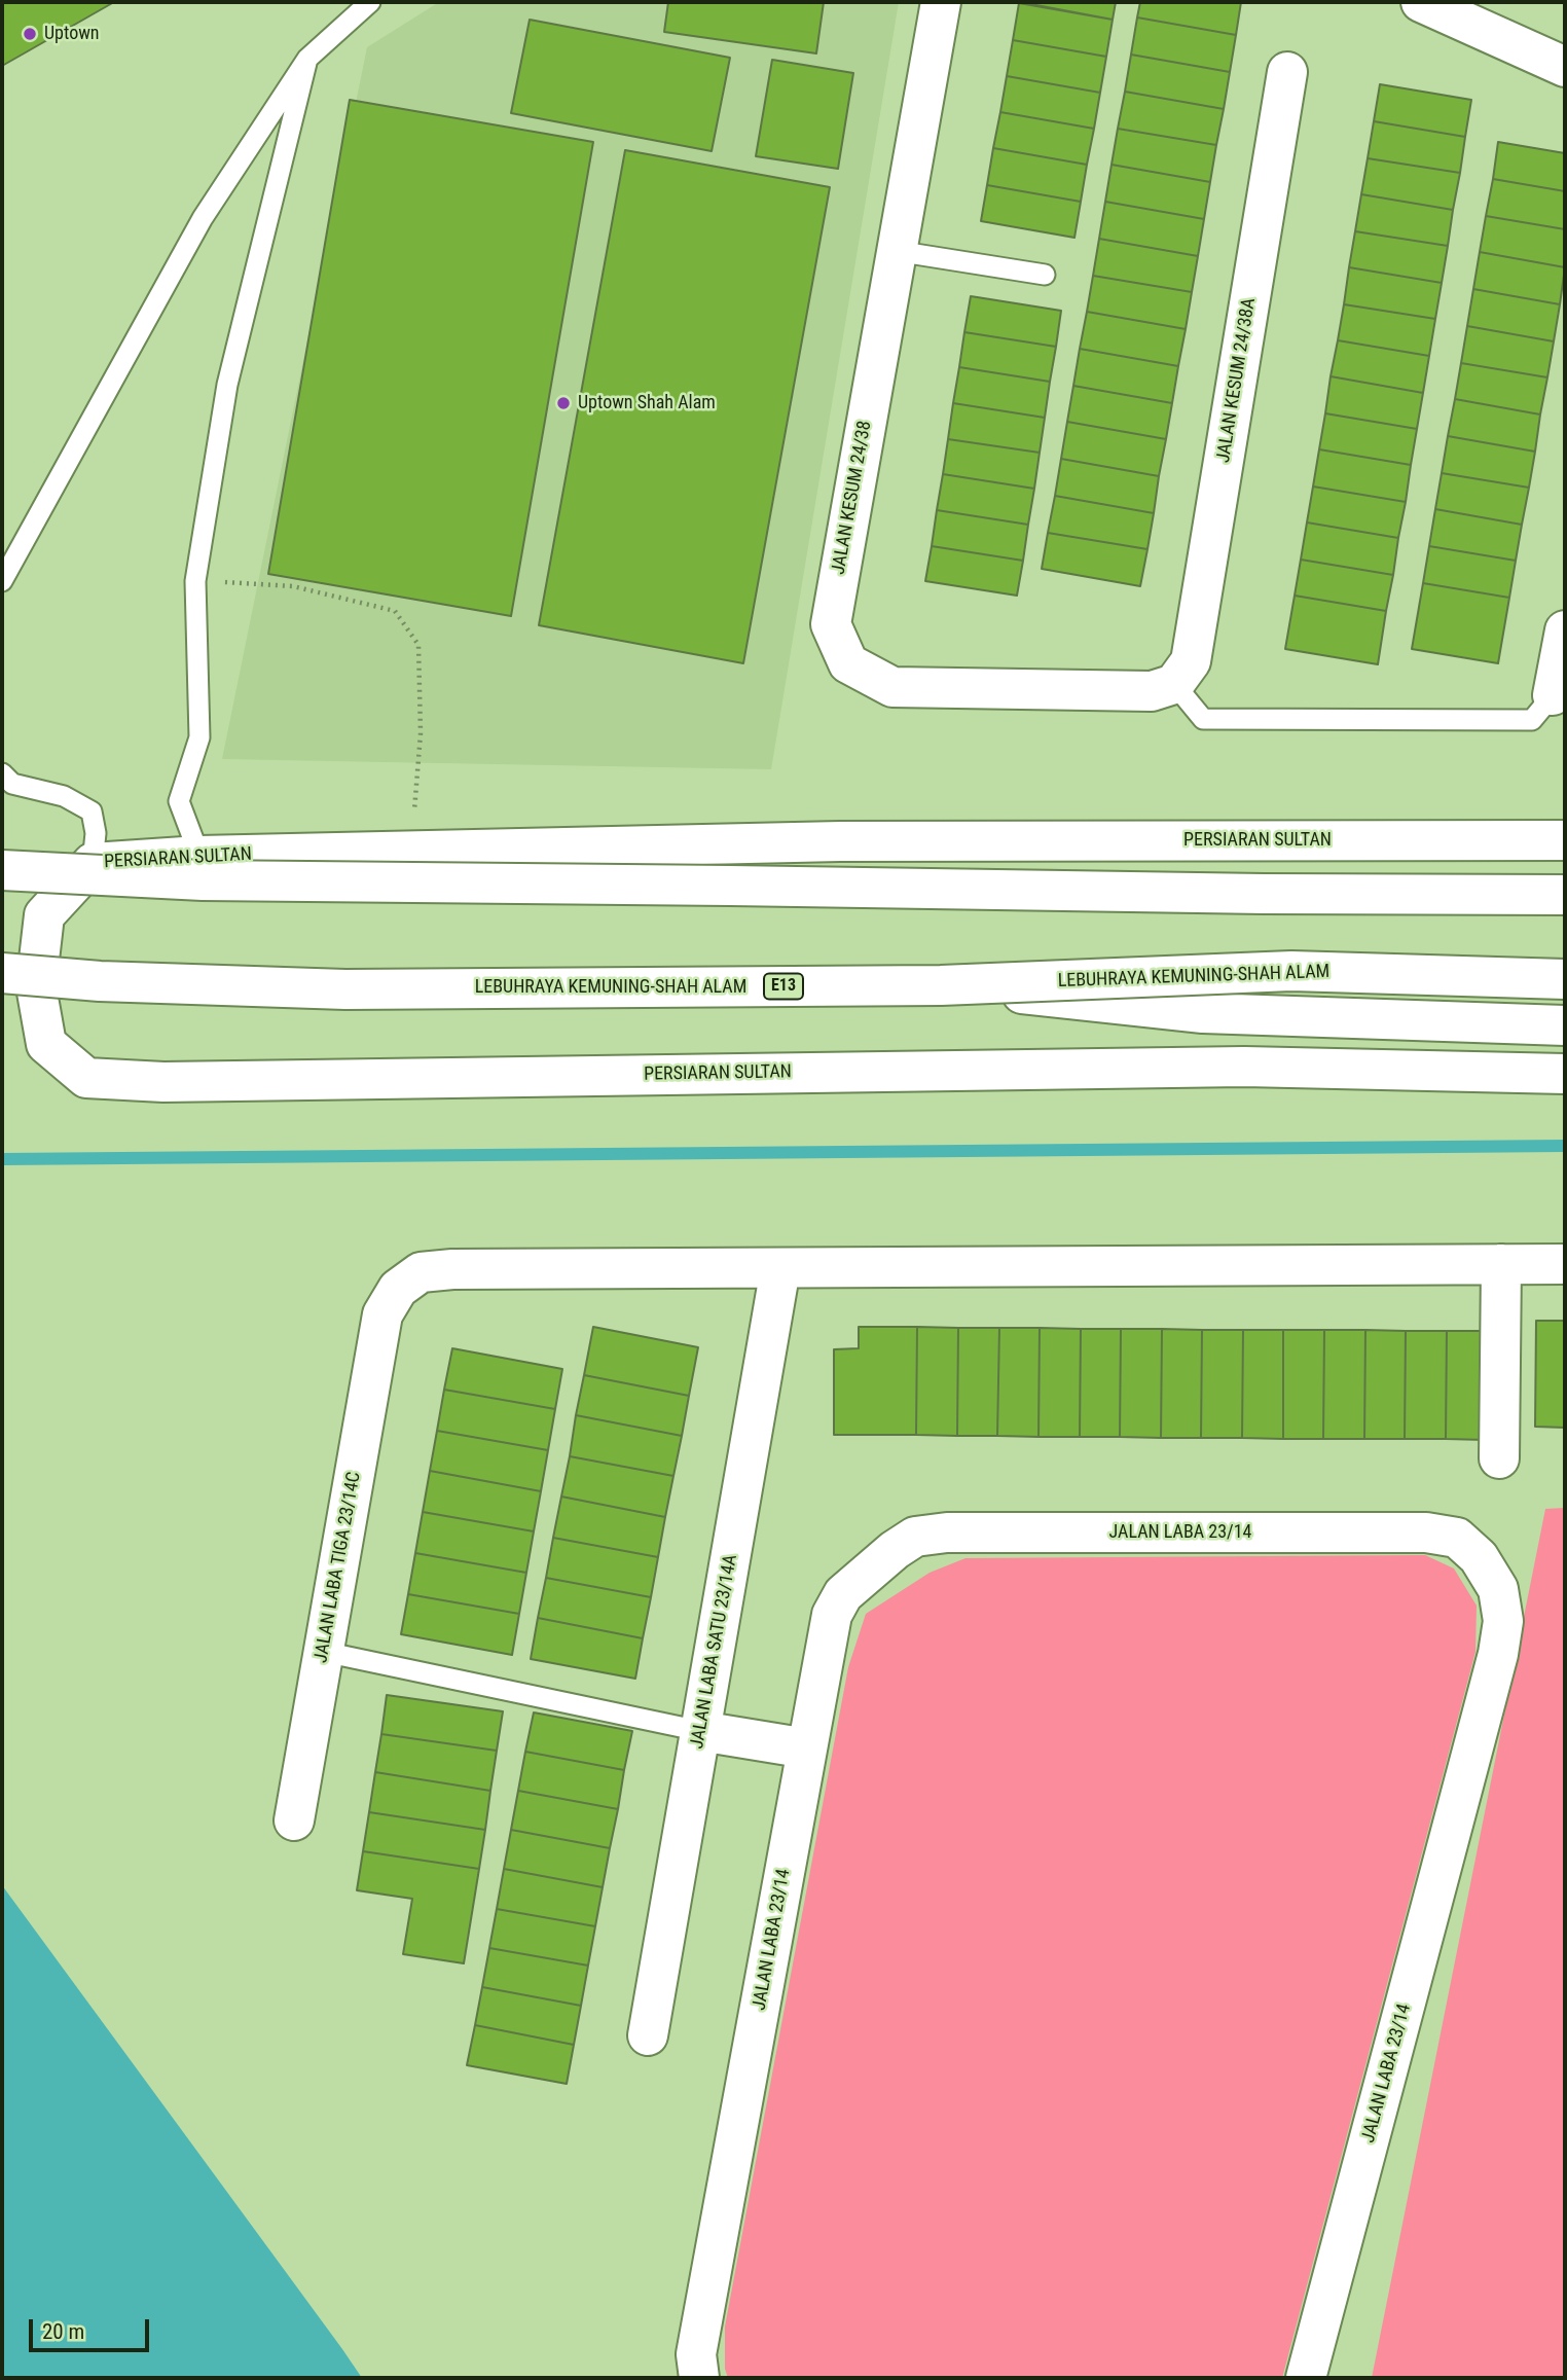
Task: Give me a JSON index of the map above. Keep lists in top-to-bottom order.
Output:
{
  "streets": {
    "main road": [
      "JALAN KESUM 24/38A",
      "JALAN KESUM 24/38",
      "PERSIARAN SULTAN",
      "LEBUHRAYA KEMUNING-SHAH ALAM",
      "E13",
      "JALAN LABA 23/14",
      "JALAN LABA TIGA 23/14C",
      "JALAN LABA SATU 23/14A"
    ]
  },
  "crossings": [
    ["JALAN KESUM 24/38A", "JALAN KESUM 24/38"],
    ["JALAN LABA TIGA 23/14C", "JALAN LABA SATU 23/14A"]
  ],
  "places": ["Uptown", "Uptown Shah Alam"],
  "scale_bar": "20 m"
}
